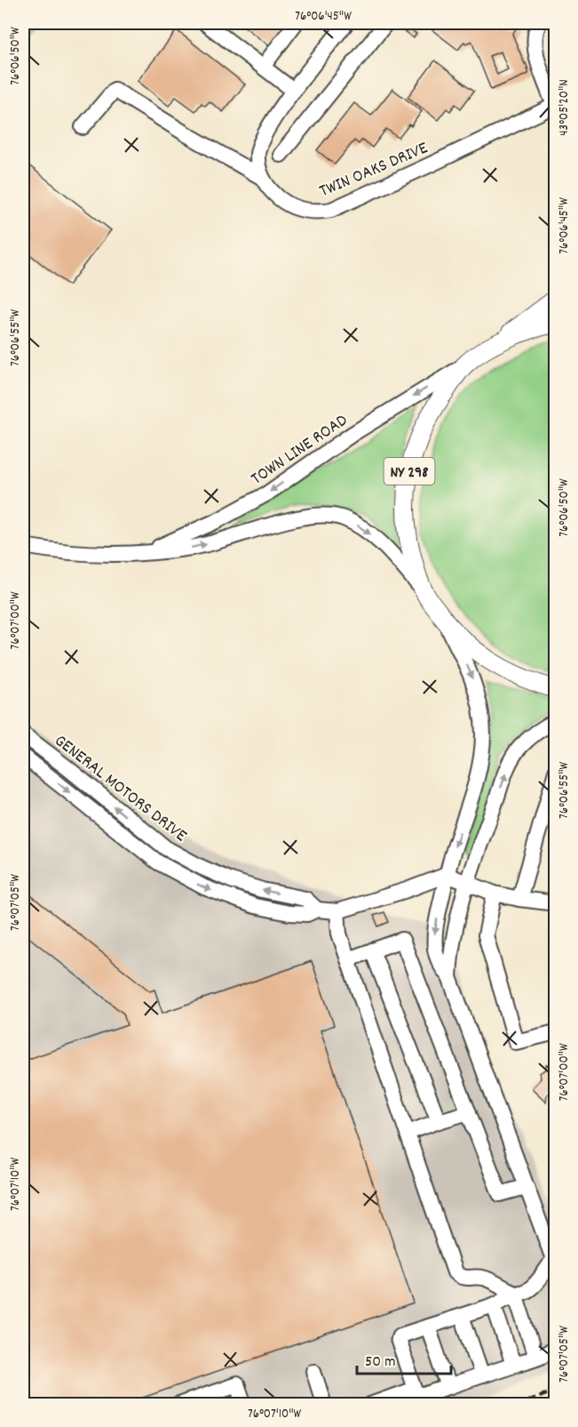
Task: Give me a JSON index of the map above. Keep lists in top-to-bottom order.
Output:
{
  "streets": {
    "main road": ["NY 298"],
    "street": ["TWIN OAKS DRIVE", "TOWN LINE ROAD", "GENERAL MOTORS DRIVE"]
  },
  "crossings": [
    ["TOWN LINE ROAD", "NY 298"]
  ],
  "scale_bar": "50 m",
  "coordinates": [
    "76°06'45\"W",
    "76°06'50\"W",
    "43°05'20\"N",
    "76°06'55\"W",
    "76°07'00\"W",
    "76°07'05\"W",
    "76°07'10\"W"
  ]
}
